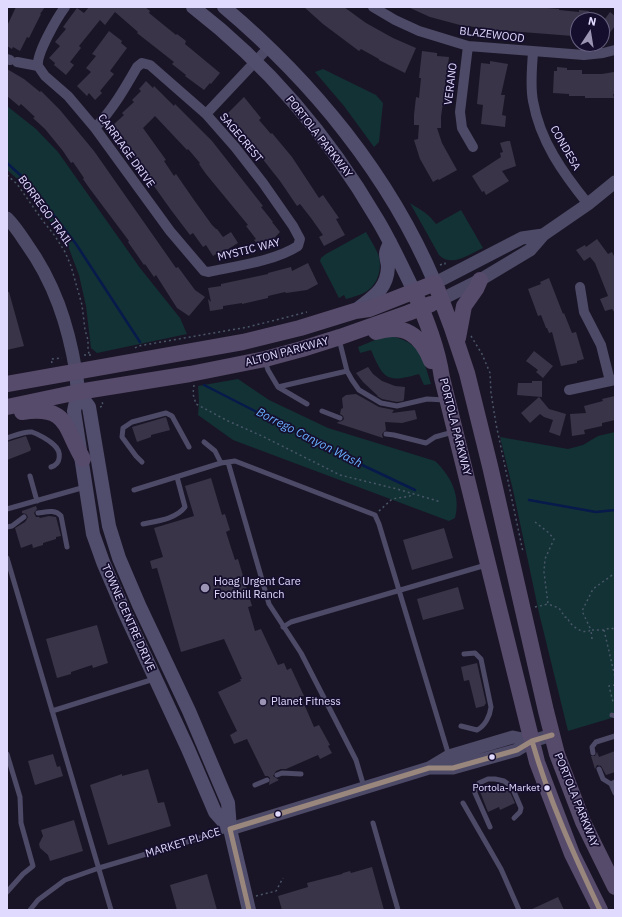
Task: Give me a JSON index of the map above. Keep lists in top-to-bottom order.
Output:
{
  "streets": {
    "main road": ["PORTOLA PARKWAY", "ALTON PARKWAY", "TOWNE CENTRE DRIVE"],
    "street": [
      "BLAZEWOOD",
      "VERANO",
      "SAGECREST",
      "CONDESA",
      "CARRIAGE DRIVE",
      "MYSTIC WAY",
      "MARKET PLACE"
    ],
    "path": ["BORREGO TRAIL"]
  },
  "crossings": [
    ["BLAZEWOOD", "VERANO"],
    ["BLAZEWOOD", "CONDESA"],
    ["PORTOLA PARKWAY", "ALTON PARKWAY"],
    ["PORTOLA PARKWAY", "MARKET PLACE"],
    ["SAGECREST", "CARRIAGE DRIVE"],
    ["SAGECREST", "MYSTIC WAY"],
    ["CONDESA", "ALTON PARKWAY"],
    ["CARRIAGE DRIVE", "MYSTIC WAY"],
    ["ALTON PARKWAY", "TOWNE CENTRE DRIVE"],
    ["TOWNE CENTRE DRIVE", "MARKET PLACE"]
  ],
  "water": ["Borrego Canyon Wash"],
  "places": ["Hoag Urgent Care Foothill Ranch", "Planet Fitness", "Portola-Market"],
  "north": "top"
}
